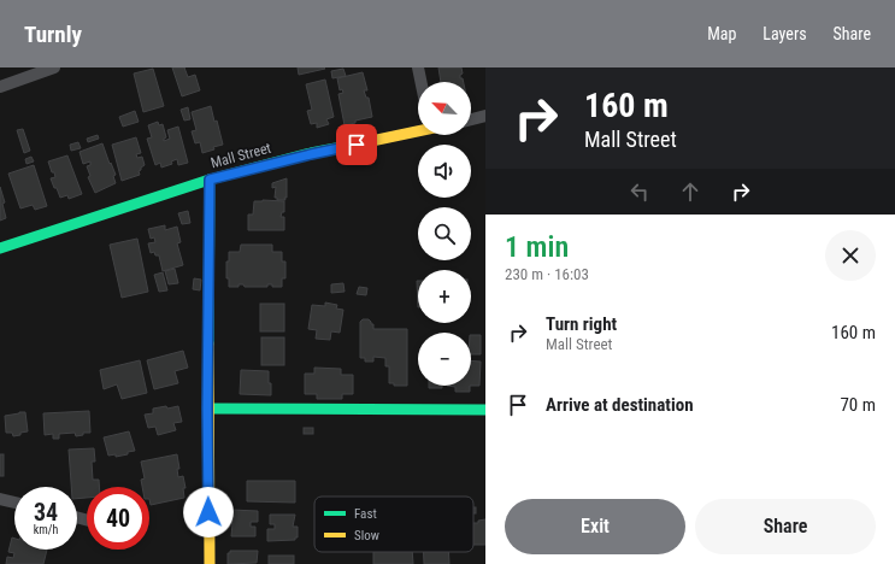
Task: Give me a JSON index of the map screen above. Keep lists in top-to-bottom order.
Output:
{
  "streets": {
    "street": ["Mall Street"]
  },
  "legend": ["Fast", "Slow"],
  "north": "top left",
  "page": {
    "header": "Turnly",
    "nav": ["Map", "Layers", "Share"],
    "turn": ["160 m", "Mall Street"],
    "map_buttons": ["+", "−"],
    "heading": ["1 min", "230 m · 16:03"],
    "list": [
      {
        "name": "Turn right",
        "note": "Mall Street",
        "value": "160 m"
      },
      {
        "name": "Arrive at destination",
        "value": "70 m"
      }
    ],
    "speed": "34 km/h",
    "limit": "40",
    "buttons": ["Exit", "Share"]
  }
}
